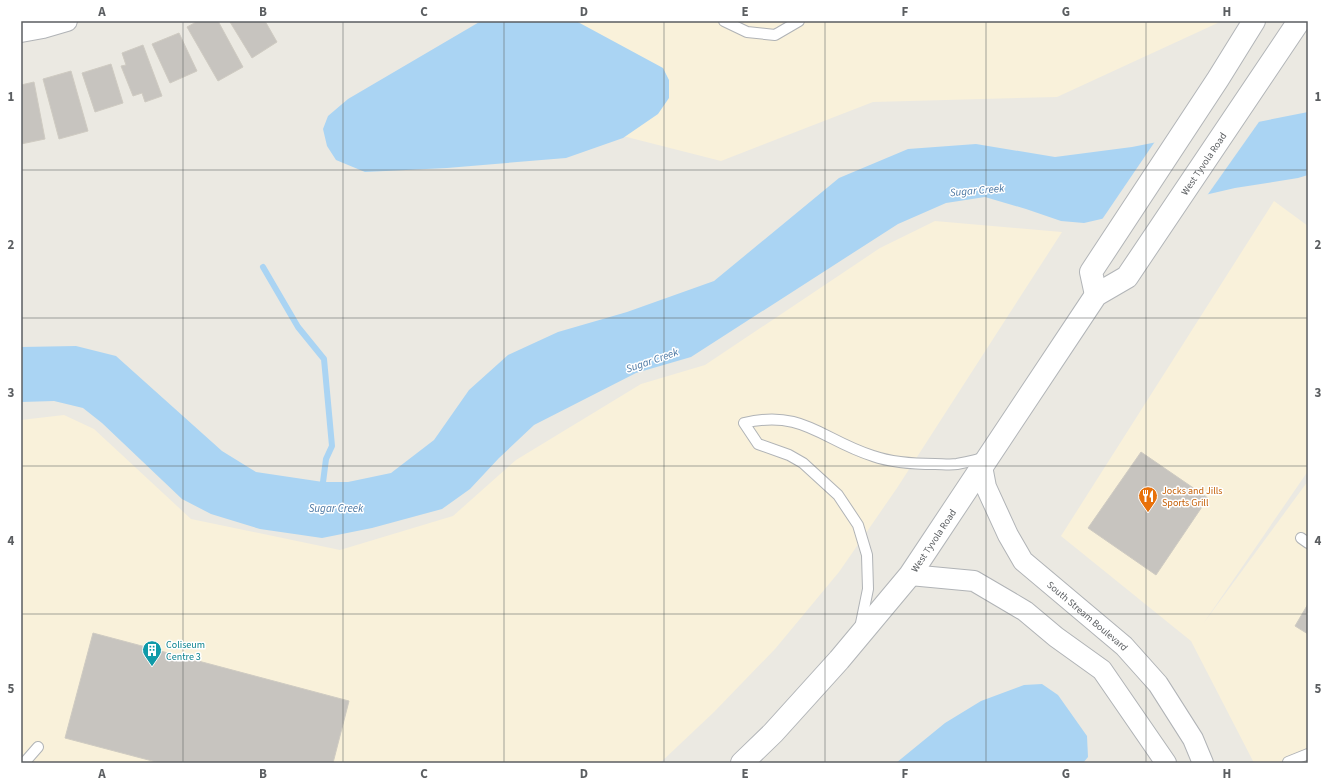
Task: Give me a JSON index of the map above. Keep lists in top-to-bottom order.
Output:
{
  "streets": {
    "main road": ["West Tyvola Road"],
    "street": ["South Stream Boulevard"]
  },
  "crossings": [
    ["West Tyvola Road", "South Stream Boulevard"]
  ],
  "water": ["Sugar Creek"],
  "places": {
    "restaurant": ["Jocks and Jills Sports Grill"],
    "building": ["Coliseum Centre 3"]
  },
  "grid": {
    "columns": [
      "A",
      "B",
      "C",
      "D",
      "E",
      "F",
      "G",
      "H"
    ],
    "rows": [
      "1",
      "2",
      "3",
      "4",
      "5"
    ]
  }
}
